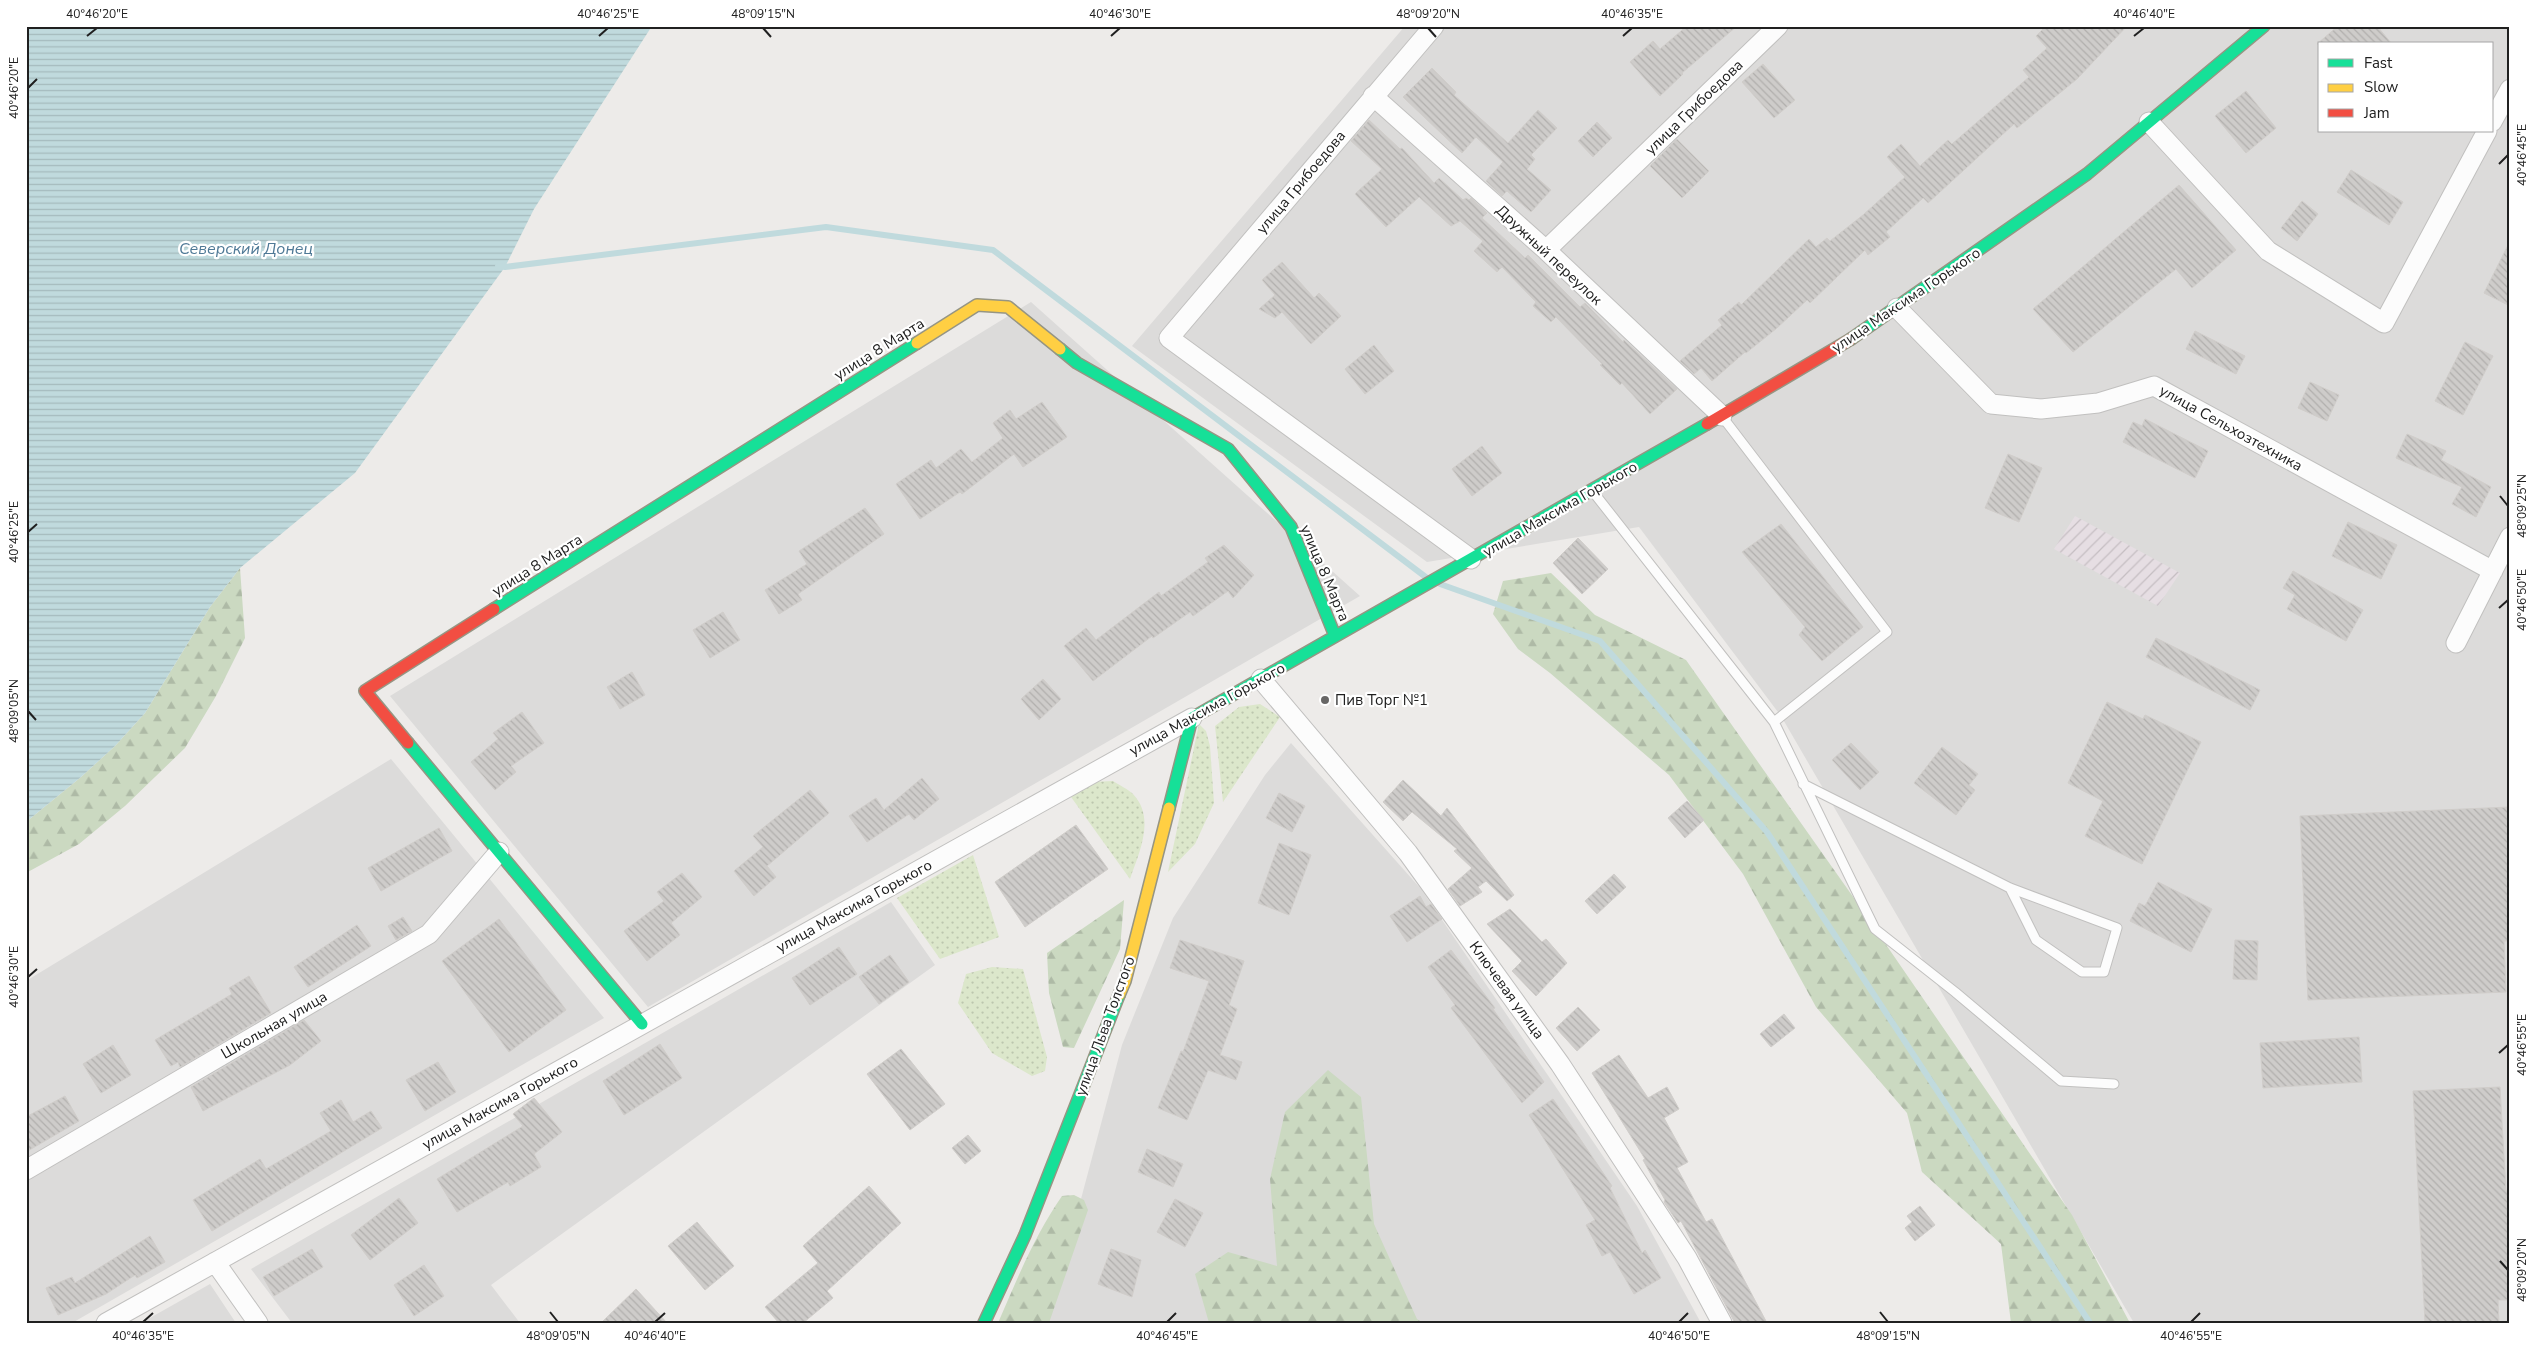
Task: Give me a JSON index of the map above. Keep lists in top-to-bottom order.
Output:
{
  "streets": {
    "street": [
      "улица Грибоедова",
      "Дружный переулок",
      "улица Максима Горького",
      "улица 8 Марта",
      "улица Сельхозтехника",
      "Ключевая улица",
      "Школьная улица",
      "улица Льва Толстого"
    ]
  },
  "crossings": [
    ["улица Грибоедова", "Дружный переулок"],
    ["улица Грибоедова", "улица Максима Горького"],
    ["Дружный переулок", "улица Максима Горького"],
    ["улица Максима Горького", "улица 8 Марта"],
    ["улица Максима Горького", "улица Сельхозтехника"],
    ["улица Максима Горького", "Ключевая улица"],
    ["улица Максима Горького", "улица Льва Толстого"],
    ["улица 8 Марта", "Школьная улица"]
  ],
  "water": ["Северский Донец"],
  "places": ["Пив Торг №1"],
  "legend": ["Fast", "Slow", "Jam"],
  "coordinates": [
    "40°46'20\"E",
    "40°46'25\"E",
    "48°09'15\"N",
    "40°46'30\"E",
    "48°09'20\"N",
    "40°46'35\"E",
    "40°46'40\"E",
    "40°46'45\"E",
    "48°09'25\"N",
    "40°46'50\"E",
    "48°09'05\"N",
    "40°46'55\"E"
  ]
}
